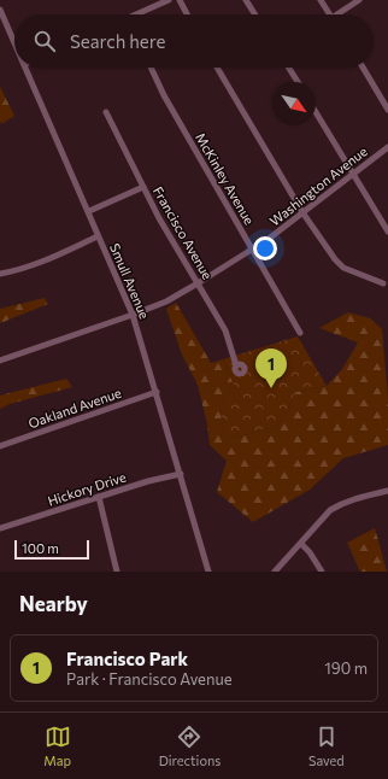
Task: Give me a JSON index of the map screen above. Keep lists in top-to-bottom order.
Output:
{
  "streets": {
    "street": [
      "McKinley Avenue",
      "Washington Avenue",
      "Francisco Avenue",
      "Smull Avenue",
      "Oakland Avenue",
      "Hickory Drive"
    ]
  },
  "crossings": [
    ["McKinley Avenue", "Washington Avenue"],
    ["Washington Avenue", "Francisco Avenue"],
    ["Washington Avenue", "Smull Avenue"],
    ["Smull Avenue", "Oakland Avenue"],
    ["Smull Avenue", "Hickory Drive"]
  ],
  "scale_bar": "100 m",
  "north": "bottom right",
  "page": {
    "search": "Search here",
    "pins": "1",
    "scale": "100 m",
    "heading": "Nearby",
    "list": [
      {
        "mark": "1",
        "name": "Francisco Park",
        "note": "Park · Francisco Avenue",
        "value": "190 m"
      }
    ],
    "nav": ["Map", "Directions", "Saved"]
  }
}
